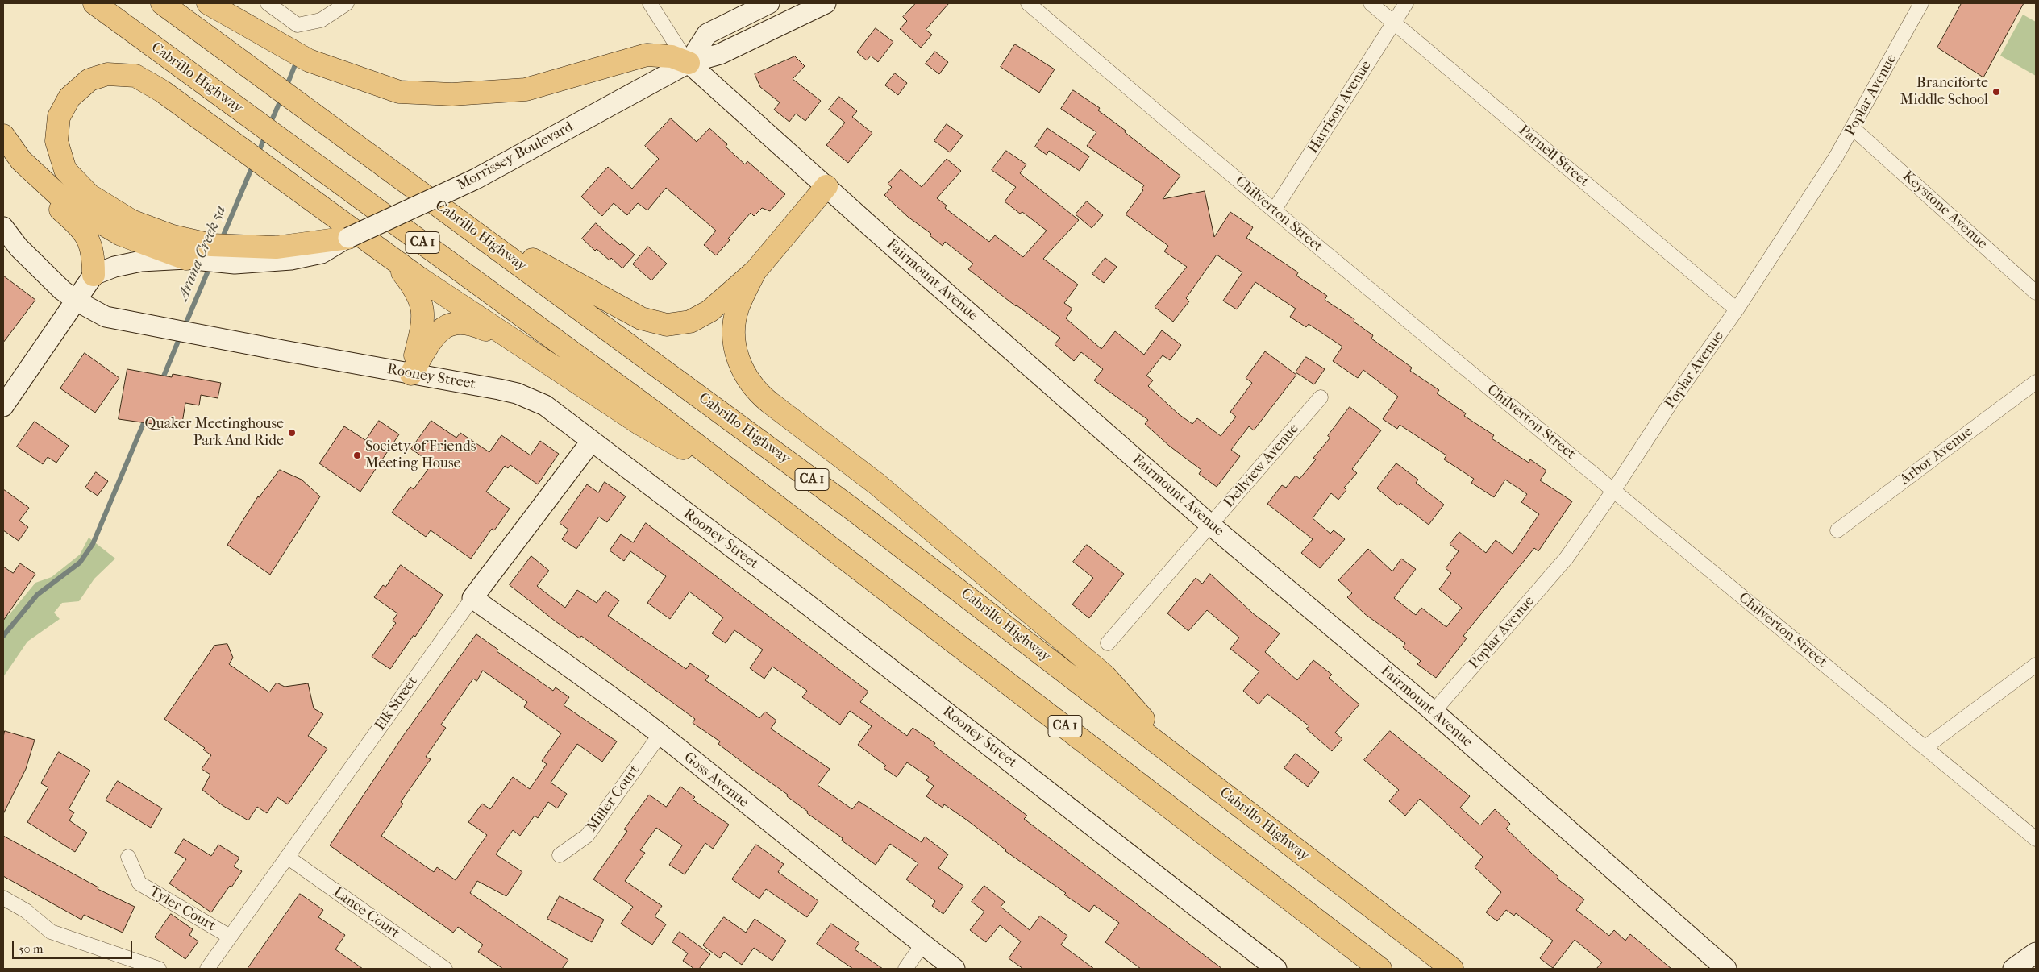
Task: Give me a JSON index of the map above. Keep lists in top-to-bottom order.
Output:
{
  "streets": {
    "highway": ["Cabrillo Highway", "CA 1"],
    "street": [
      "Poplar Avenue",
      "Harrison Avenue",
      "Morrissey Boulevard",
      "Parnell Street",
      "Keystone Avenue",
      "Chilverton Street",
      "Fairmount Avenue",
      "Rooney Street",
      "Arbor Avenue",
      "Dellview Avenue",
      "Elk Street",
      "Goss Avenue",
      "Miller Court",
      "Tyler Court",
      "Lance Court"
    ]
  },
  "crossings": [
    ["Poplar Avenue", "Parnell Street"],
    ["Poplar Avenue", "Keystone Avenue"],
    ["Poplar Avenue", "Chilverton Street"],
    ["Poplar Avenue", "Fairmount Avenue"],
    ["Harrison Avenue", "Parnell Street"],
    ["Harrison Avenue", "Chilverton Street"],
    ["Morrissey Boulevard", "Fairmount Avenue"],
    ["Fairmount Avenue", "Dellview Avenue"],
    ["Rooney Street", "Elk Street"],
    ["Elk Street", "Goss Avenue"],
    ["Elk Street", "Tyler Court"],
    ["Elk Street", "Lance Court"],
    ["Goss Avenue", "Miller Court"]
  ],
  "water": ["Arana Creek 5a"],
  "places": ["Branciforte Middle School", "Quaker Meetinghouse Park And Ride", "Society of Friends Meeting House"],
  "scale_bar": "50 m"
}
